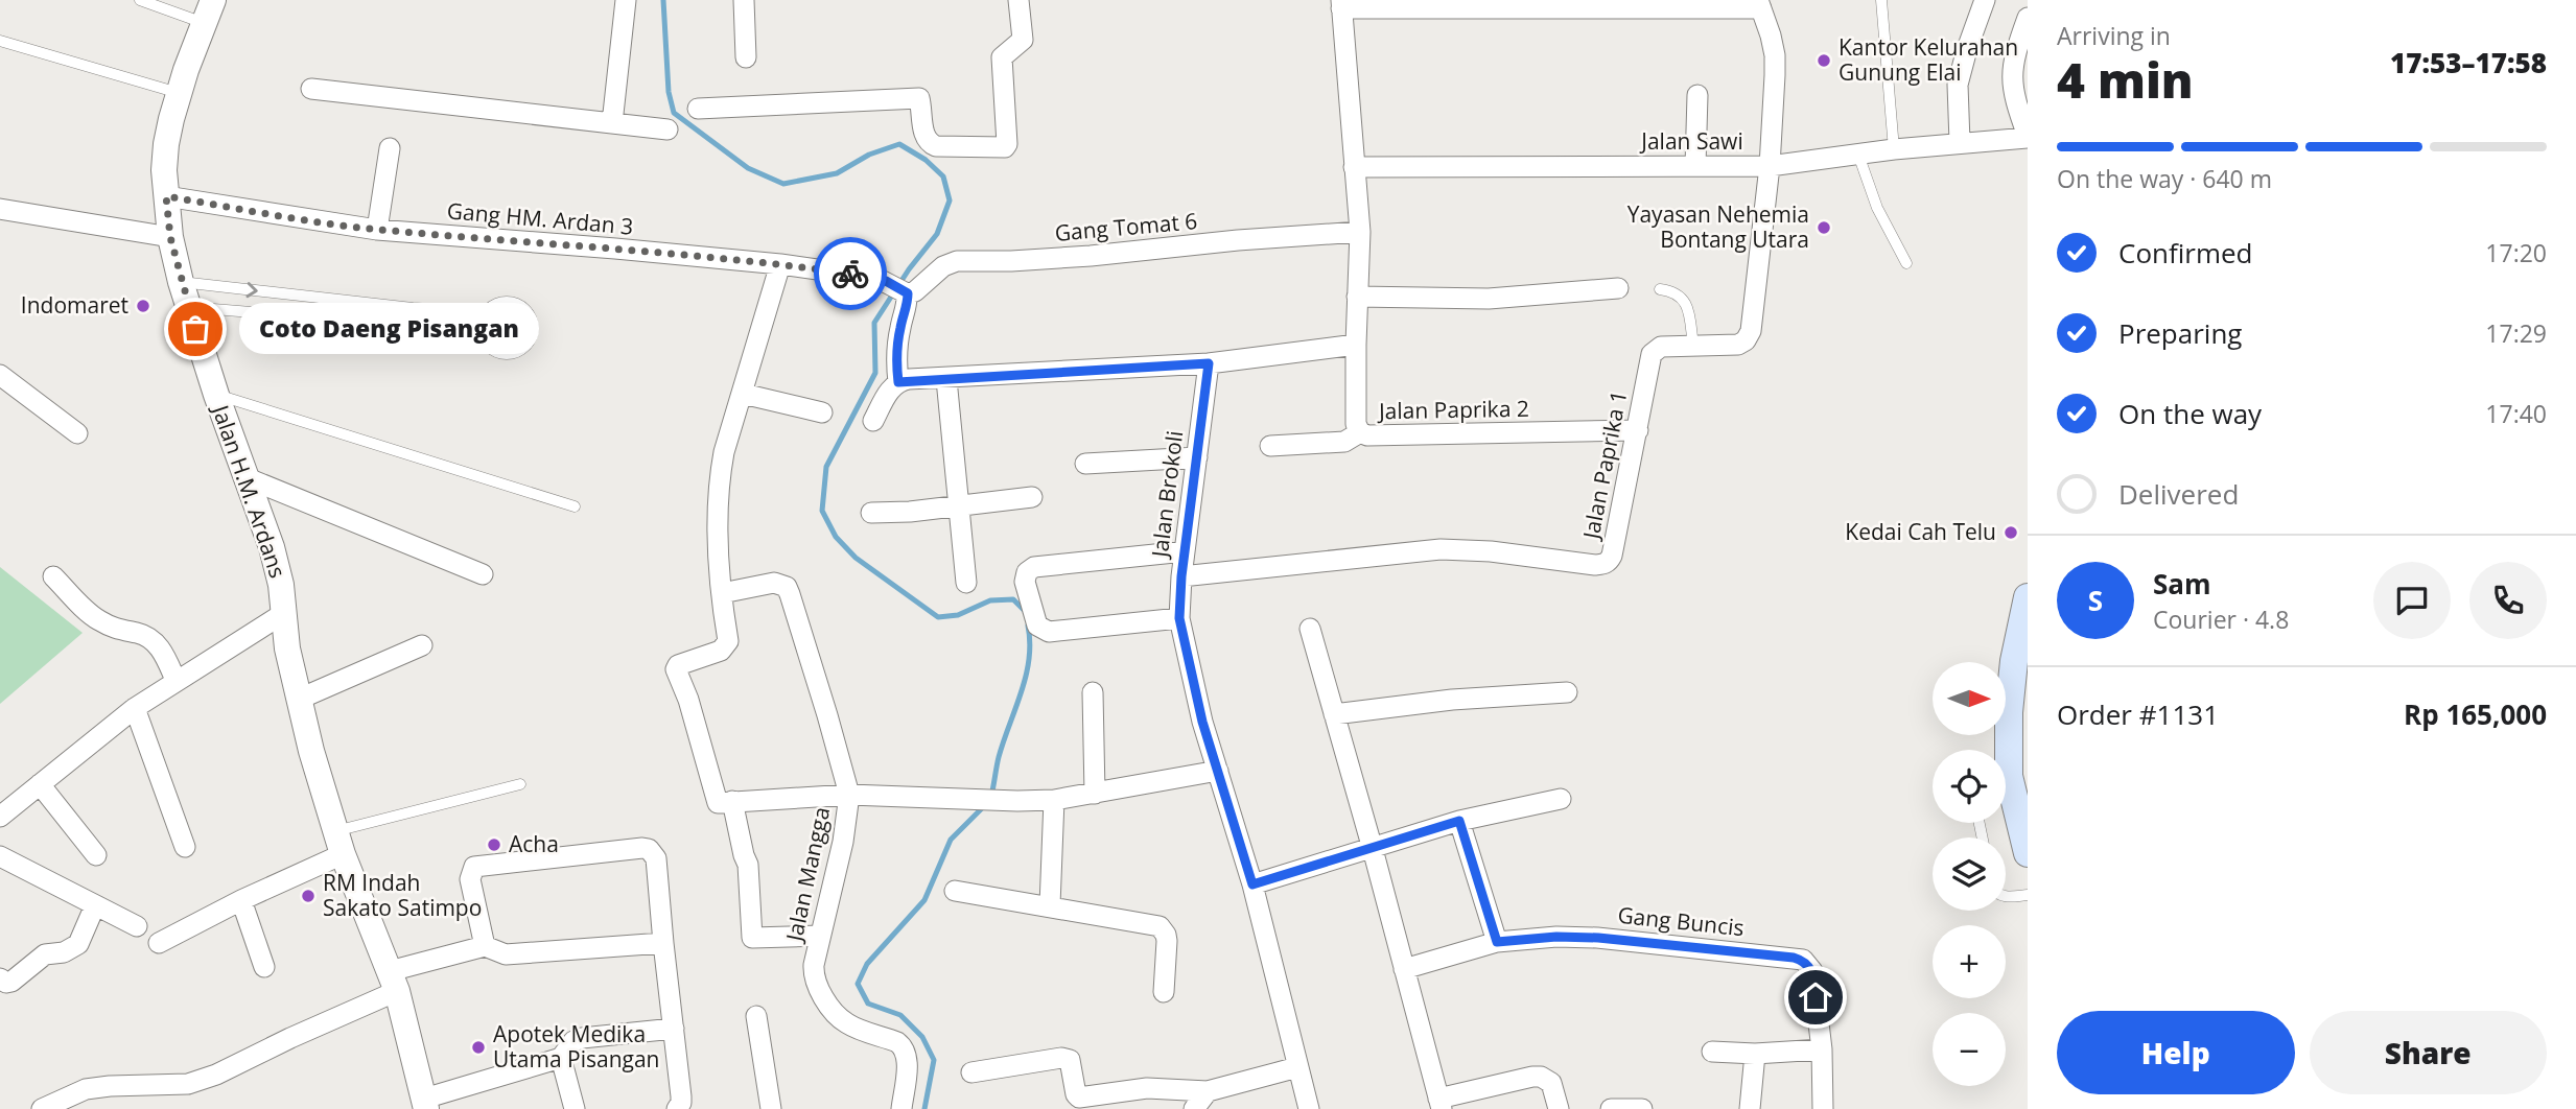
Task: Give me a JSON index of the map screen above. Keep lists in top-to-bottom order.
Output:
{
  "streets": {
    "street": [
      "Jalan Sawi",
      "Gang HM. Ardan 3",
      "Gang Tomat 6",
      "Jalan Paprika 2",
      "Jalan Paprika 1",
      "Jalan H.M. Ardans",
      "Jalan Brokoli",
      "Jalan Mangga",
      "Gang Buncis"
    ]
  },
  "crossings": [
    ["Jalan Sawi", "Jalan Paprika 1"],
    ["Gang HM. Ardan 3", "Gang Tomat 6"],
    ["Gang HM. Ardan 3", "Jalan H.M. Ardans"],
    ["Jalan Paprika 2", "Jalan Paprika 1"],
    ["Jalan Paprika 1", "Jalan Brokoli"]
  ],
  "places": [
    "Kantor Kelurahan Gunung Elai",
    "Yayasan Nehemia Bontang Utara",
    "Indomaret",
    "Coto Daeng Pisangan",
    "Kedai Cah Telu",
    "Acha",
    "RM Indah Sakato Satimpo",
    "Apotek Medika Utama Pisangan"
  ],
  "north": "right",
  "page": {
    "heading": ["4 min", "Arriving in", "17:53–17:58"],
    "panel": [
      "Sam",
      "Courier · 4.8",
      "Order #1131",
      "Rp 165,000"
    ],
    "bar": "On the way · 640 m",
    "list": [
      ["Confirmed", "17:20"],
      ["Preparing", "17:29"],
      ["On the way", "17:40"],
      "Delivered"
    ],
    "bubble": "Coto Daeng Pisangan",
    "round": "S",
    "map_buttons": ["+", "−"],
    "buttons": ["Help", "Share"]
  }
}
